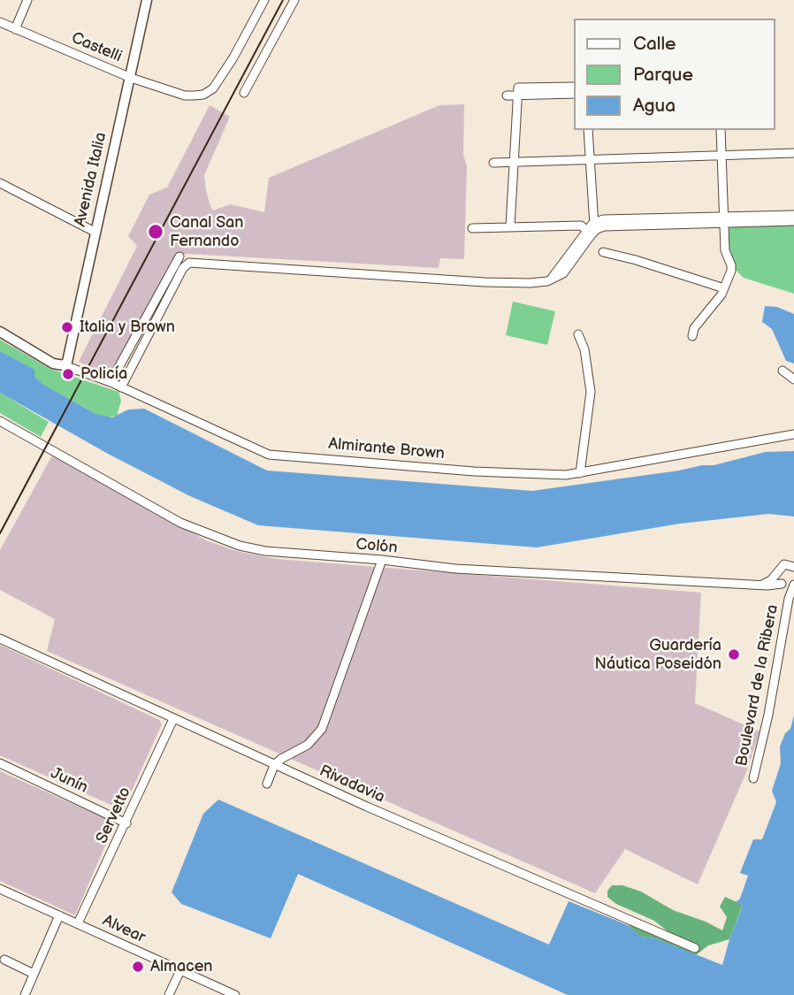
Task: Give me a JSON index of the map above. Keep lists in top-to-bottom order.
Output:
{
  "streets": {
    "street": [
      "Castelli",
      "Avenida Italia",
      "Almirante Brown",
      "Colón",
      "Boulevard de la Ribera",
      "Junín",
      "Rivadavia",
      "Servetto",
      "Alvear"
    ]
  },
  "crossings": [
    ["Castelli", "Avenida Italia"],
    ["Avenida Italia", "Almirante Brown"],
    ["Colón", "Boulevard de la Ribera"],
    ["Junín", "Servetto"],
    ["Rivadavia", "Servetto"],
    ["Servetto", "Alvear"]
  ],
  "places": [
    "Canal San Fernando",
    "Italia y Brown",
    "Policía",
    "Guardería Náutica Poseidón",
    "Almacen"
  ],
  "legend": ["Calle", "Parque", "Agua"]
}
